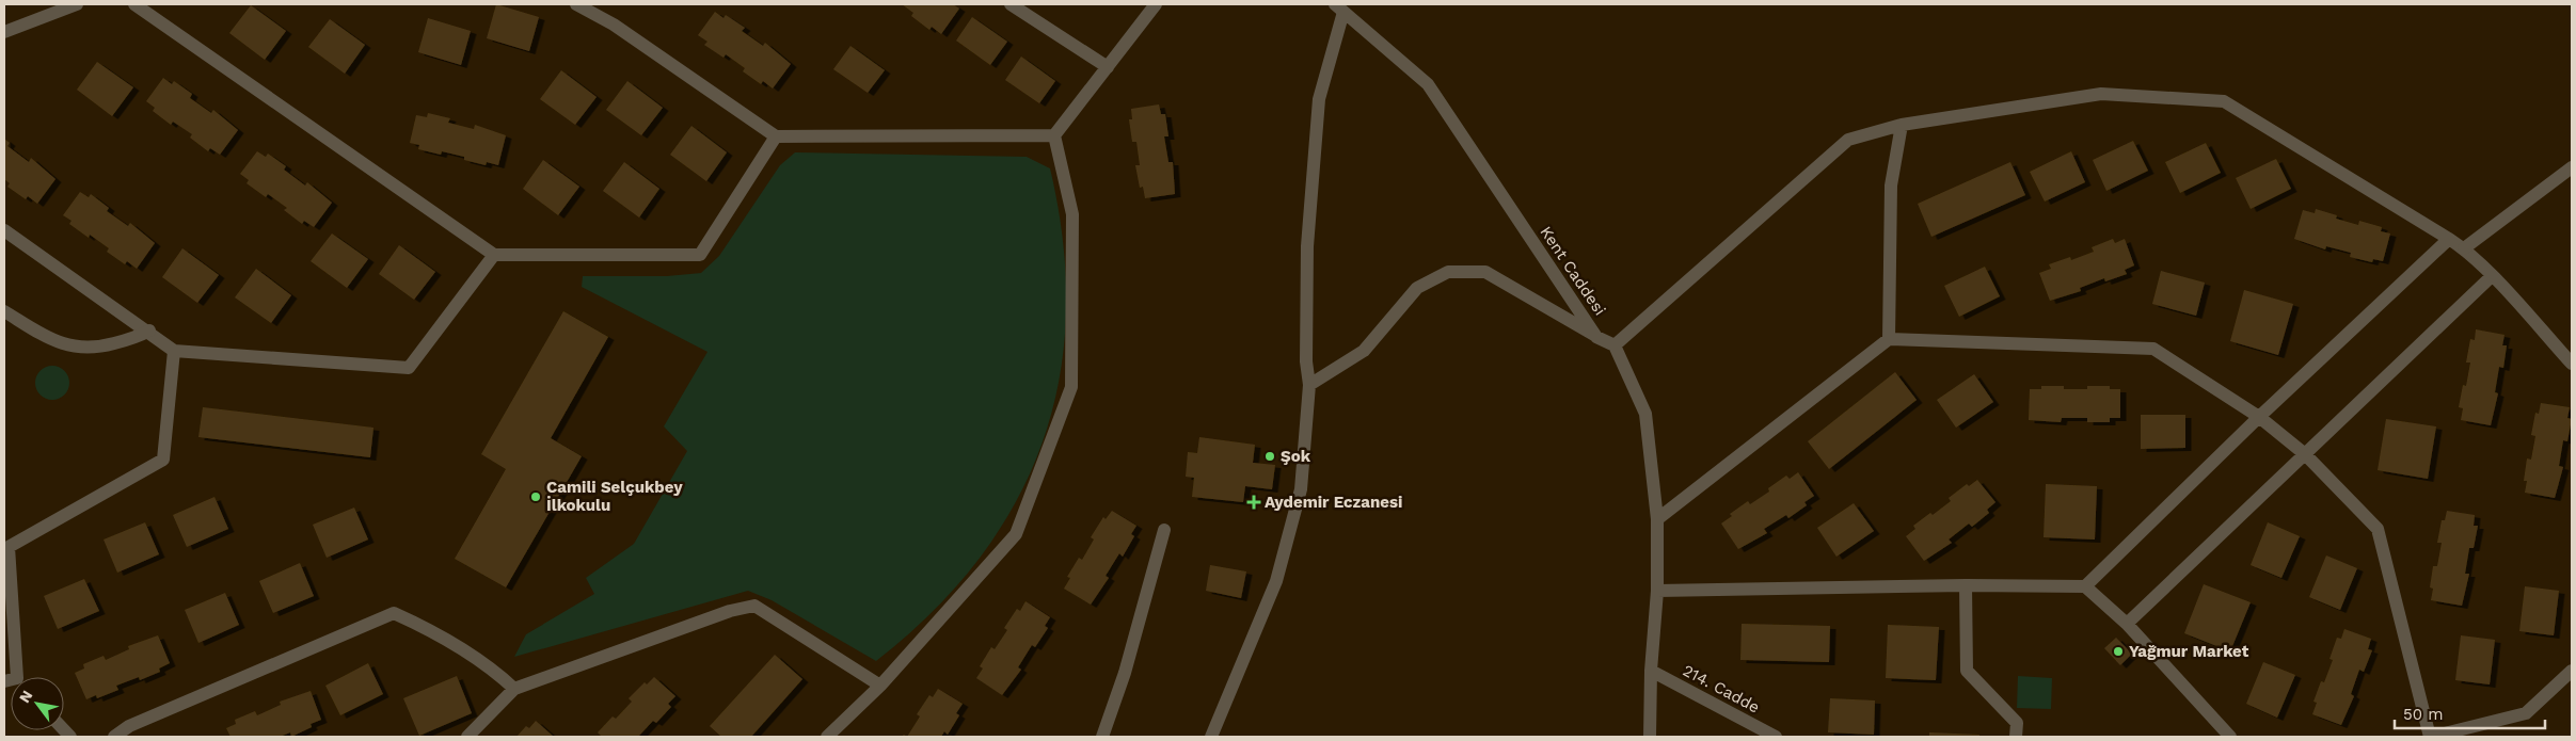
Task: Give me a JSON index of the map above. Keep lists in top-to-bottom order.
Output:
{
  "streets": {
    "street": ["Kent Caddesi", "214. Cadde"]
  },
  "places": {
    "other": ["Şok", "Camili Selçukbey İlkokulu", "Yağmur Market"],
    "health": ["Aydemir Eczanesi"]
  },
  "scale_bar": "50 m",
  "north": "top left"
}
